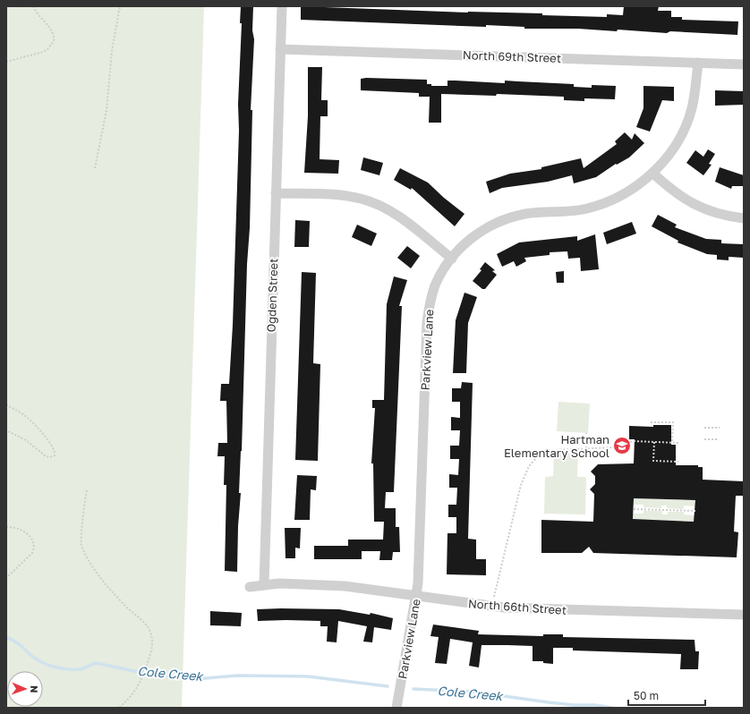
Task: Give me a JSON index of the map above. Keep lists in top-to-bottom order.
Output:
{
  "streets": {
    "street": [
      "North 69th Street",
      "Ogden Street",
      "Parkview Lane",
      "North 66th Street"
    ]
  },
  "crossings": [
    ["North 69th Street", "Ogden Street"],
    ["North 69th Street", "Parkview Lane"],
    ["Ogden Street", "North 66th Street"],
    ["Parkview Lane", "North 66th Street"]
  ],
  "water": ["Cole Creek"],
  "places": {
    "school or university": ["Hartman Elementary School"]
  },
  "scale_bar": "50 m",
  "north": "right"
}
